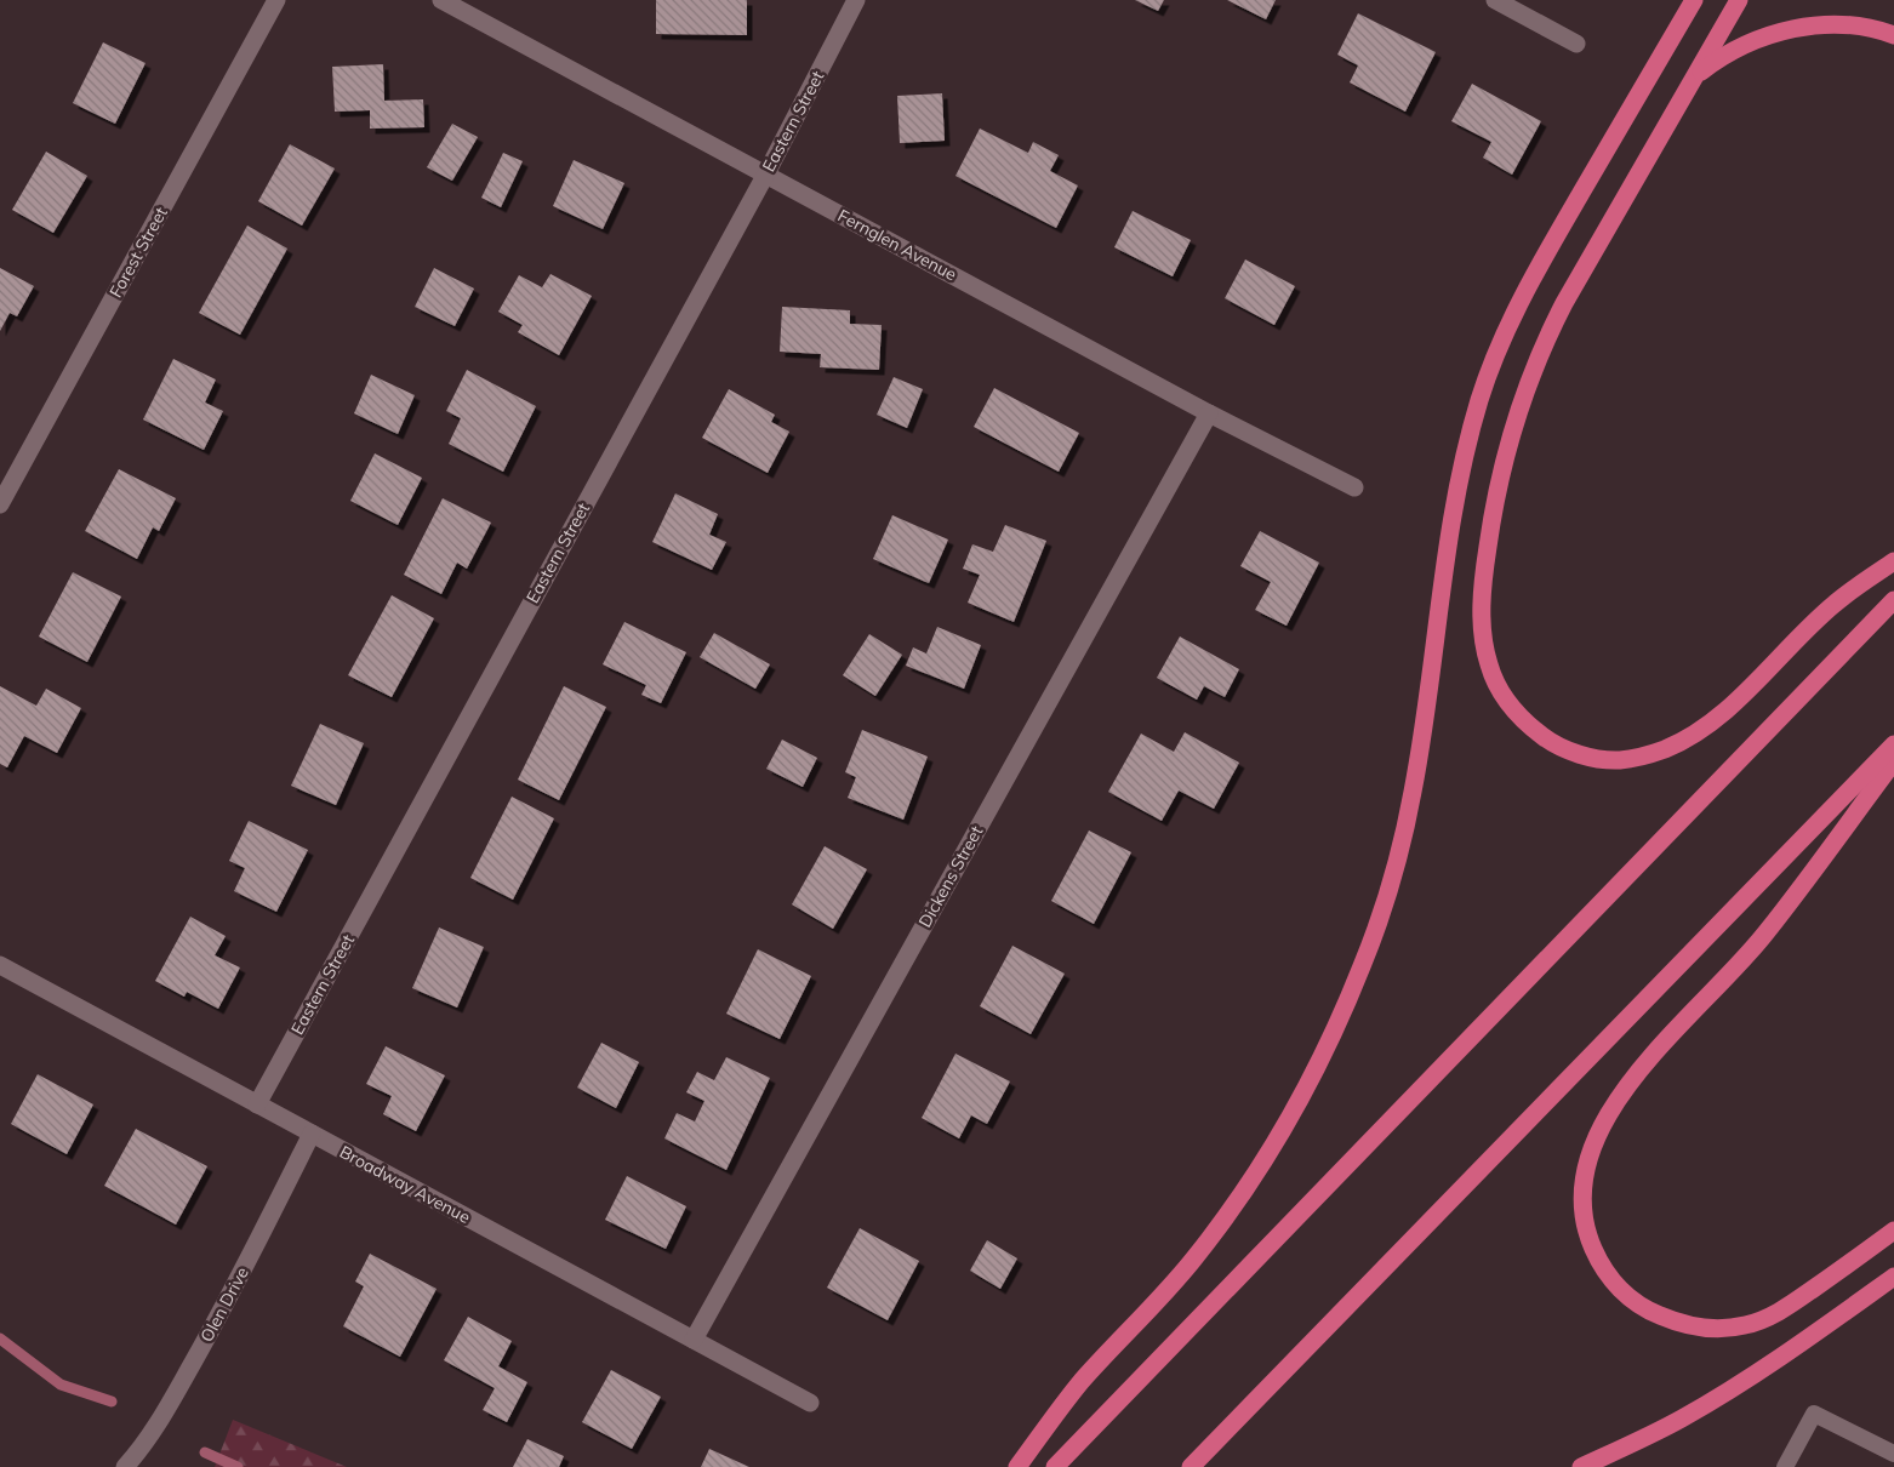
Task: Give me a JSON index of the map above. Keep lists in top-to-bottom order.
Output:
{
  "streets": {
    "street": [
      "Eastern Street",
      "Fernglen Avenue",
      "Forest Street",
      "Dickens Street",
      "Broadway Avenue",
      "Olen Drive"
    ]
  },
  "crossings": [
    ["Eastern Street", "Fernglen Avenue"],
    ["Eastern Street", "Broadway Avenue"],
    ["Fernglen Avenue", "Dickens Street"],
    ["Dickens Street", "Broadway Avenue"],
    ["Broadway Avenue", "Olen Drive"]
  ]
}
